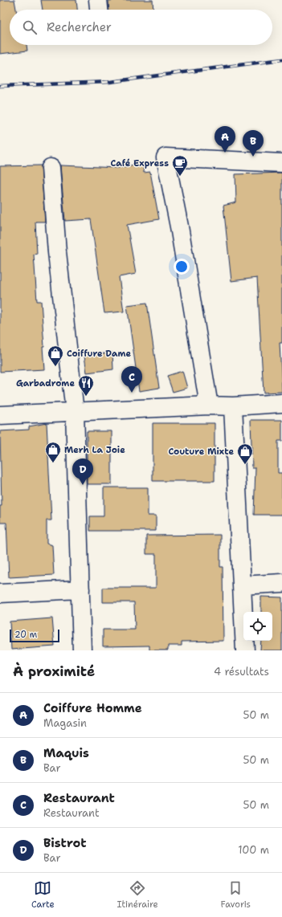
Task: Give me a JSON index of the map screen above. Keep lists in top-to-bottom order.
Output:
{
  "places": {
    "cafe": ["Café Express"],
    "shop": ["Coiffure Dame", "Merh La Joie", "Couture Mixte"],
    "restaurant": ["Garbadrome"]
  },
  "scale_bar": "20 m",
  "page": {
    "search": "Rechercher",
    "pins": [
      "A",
      "B",
      "C",
      "D"
    ],
    "scale": "20 m",
    "heading": ["À proximité", "4 résultats"],
    "list": [
      {
        "mark": "A",
        "name": "Coiffure Homme",
        "note": "Magasin",
        "value": "50 m"
      },
      {
        "mark": "B",
        "name": "Maquis",
        "note": "Bar",
        "value": "50 m"
      },
      {
        "mark": "C",
        "name": "Restaurant",
        "note": "Restaurant",
        "value": "50 m"
      },
      {
        "mark": "D",
        "name": "Bistrot",
        "note": "Bar",
        "value": "100 m"
      }
    ],
    "nav": ["Carte", "Itinéraire", "Favoris"]
  }
}
